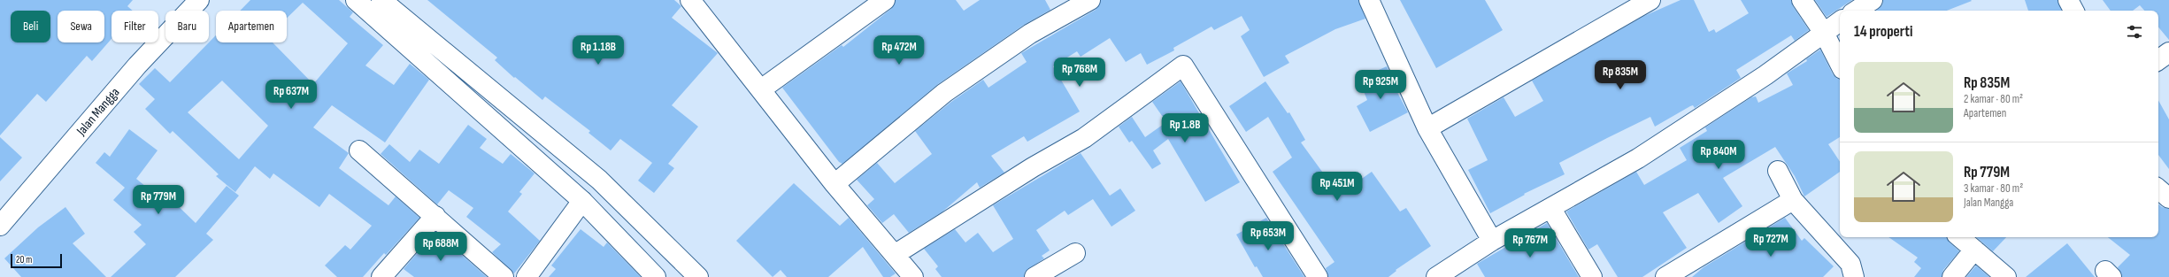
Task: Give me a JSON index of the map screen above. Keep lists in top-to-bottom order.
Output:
{
  "streets": {
    "street": ["Jalan Mangga"]
  },
  "scale_bar": "20 m",
  "page": {
    "chip": [
      "Beli",
      "Sewa",
      "Filter",
      "Baru",
      "Apartemen"
    ],
    "heading": "14 properti",
    "price": [
      "Rp 1.18B",
      "Rp 472M",
      "Rp 768M",
      "Rp 835M",
      "Rp 925M",
      "Rp 637M",
      "Rp 1.8B",
      "Rp 840M",
      "Rp 451M",
      "Rp 779M",
      "Rp 653M",
      "Rp 727M",
      "Rp 767M",
      "Rp 688M"
    ],
    "list": [
      {
        "name": "Rp 835M",
        "note": "2 kamar · 80 m² · Apartemen"
      },
      {
        "name": "Rp 779M",
        "note": "3 kamar · 80 m² · Jalan Mangga"
      }
    ],
    "scale": "20 m"
  }
}
